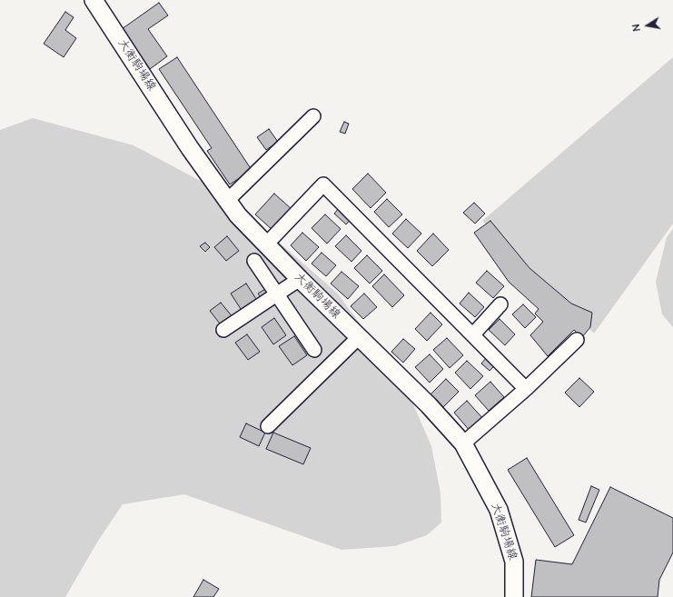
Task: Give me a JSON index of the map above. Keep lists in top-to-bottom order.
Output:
{
  "streets": {
    "main road": ["大衡駒場線"]
  },
  "north": "left"
}
